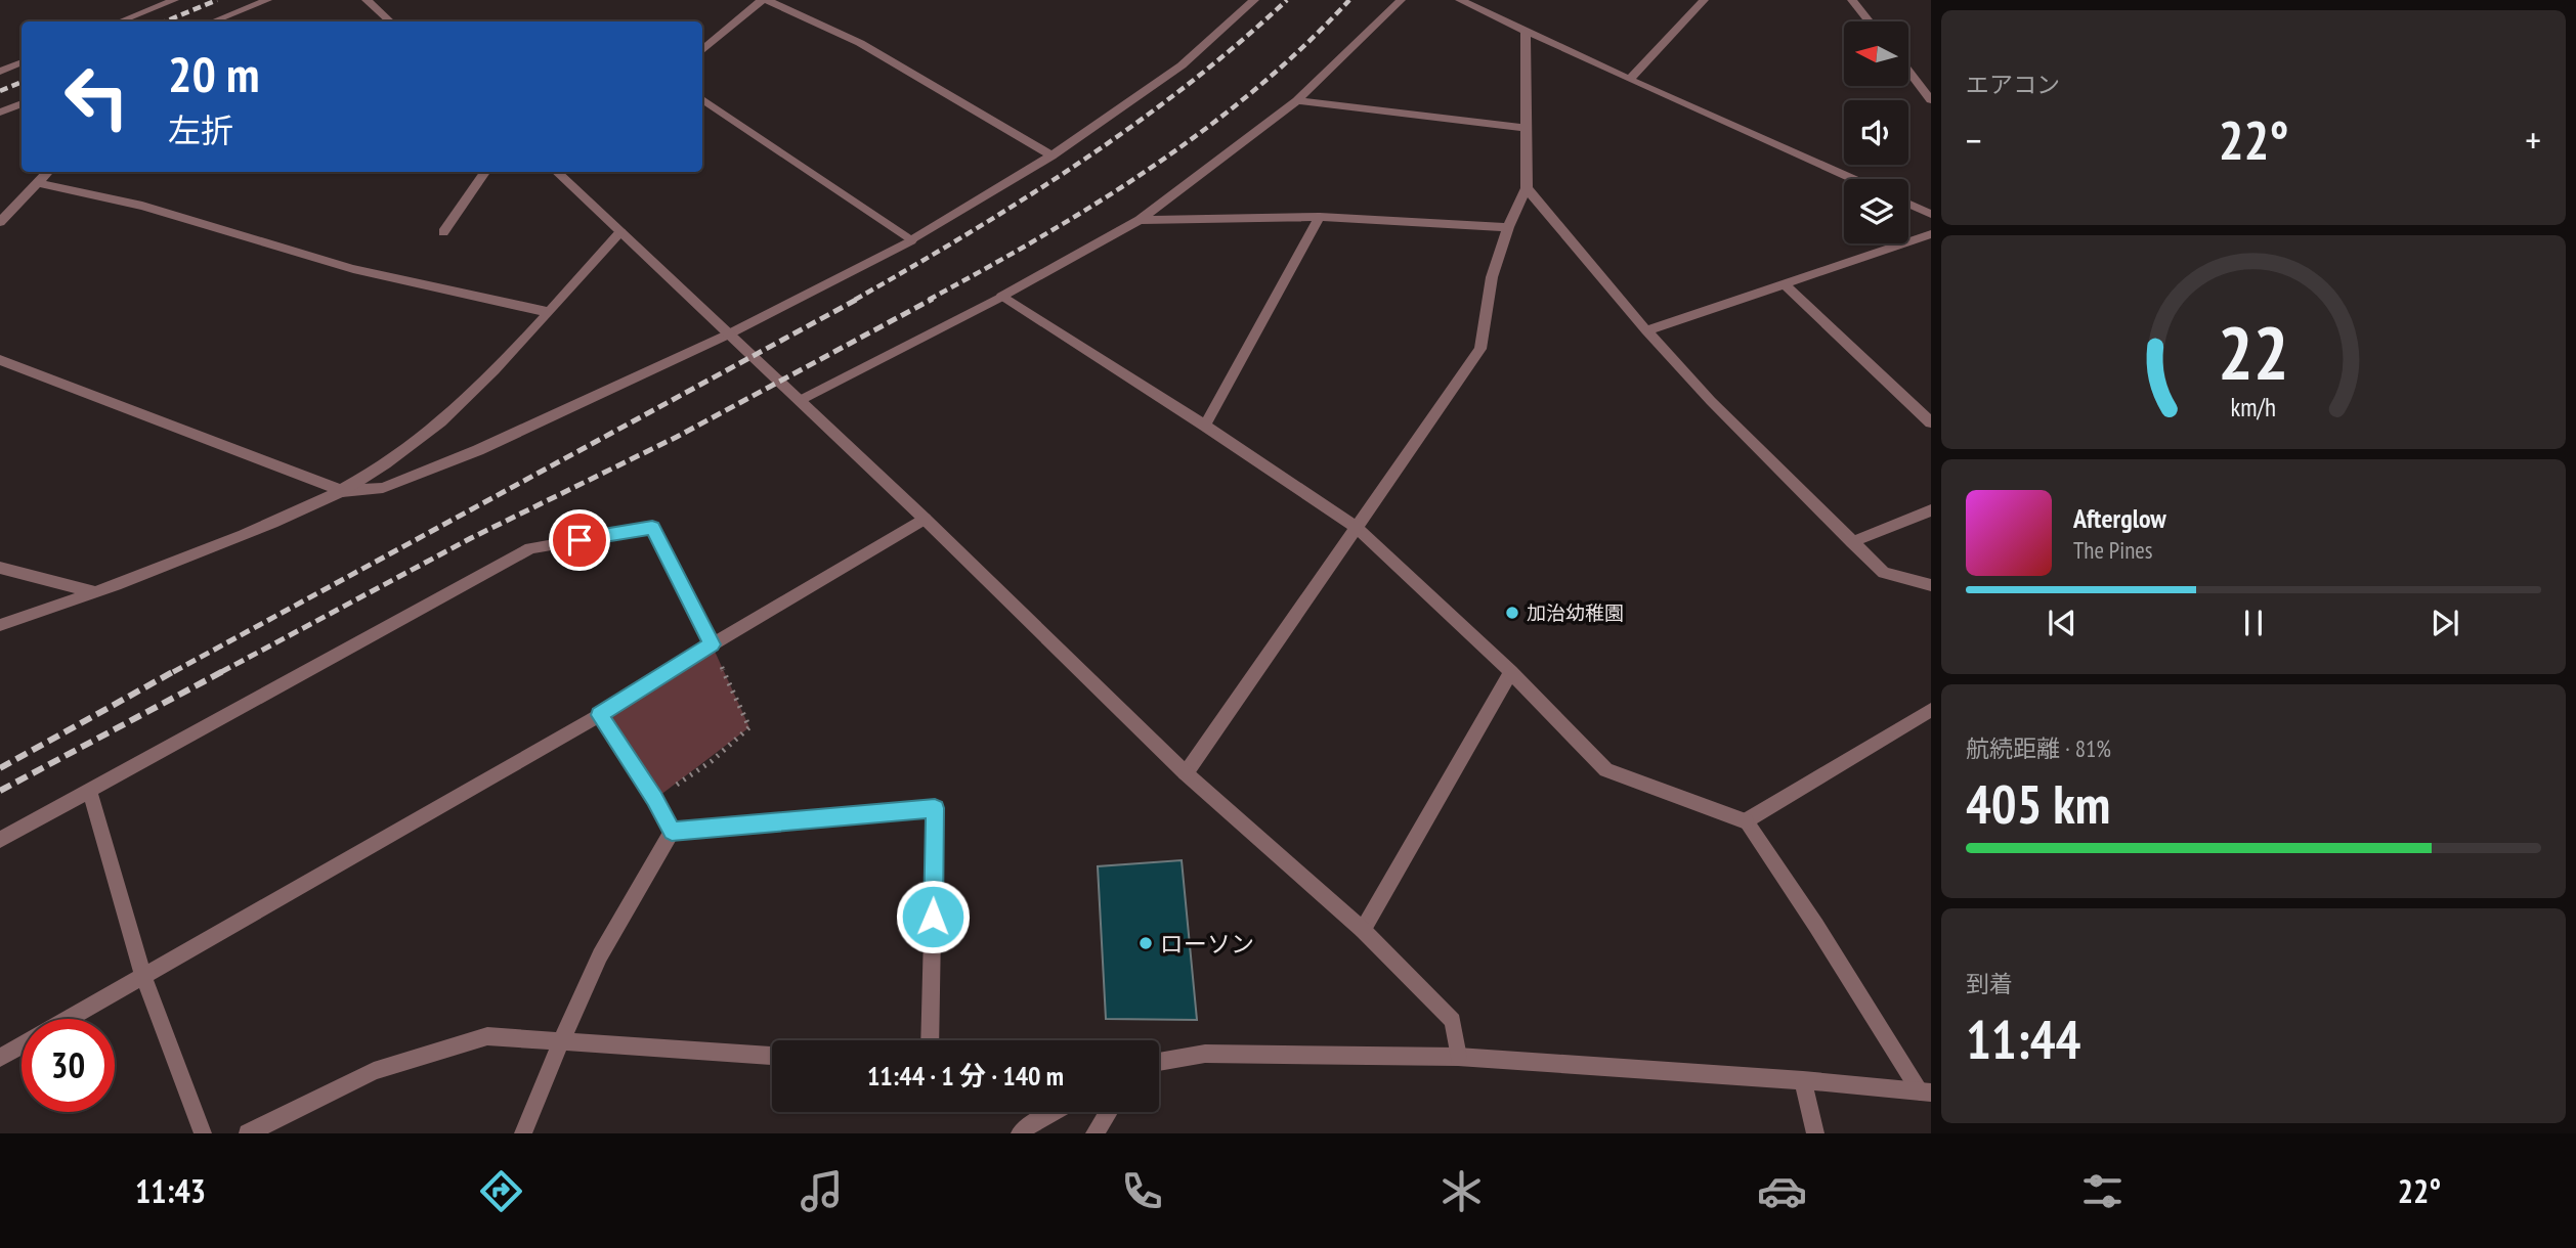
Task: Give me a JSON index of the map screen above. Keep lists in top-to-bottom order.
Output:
{
  "places": ["加治幼稚園", "ローソン"],
  "north": "left",
  "page": {
    "tile": [
      "エアコン",
      ["航続距離 · 81%", "405 km"],
      ["到着", "11:44"]
    ],
    "turn": ["20 m", "左折"],
    "heat": ["−", "22°", "+"],
    "song": ["Afterglow", "The Pines"],
    "limit": "30",
    "trip": "11:44 · 1 分 · 140 m",
    "tabs": ["11:43", "22°"],
    "gauge": ["22", "km/h"]
  }
}
